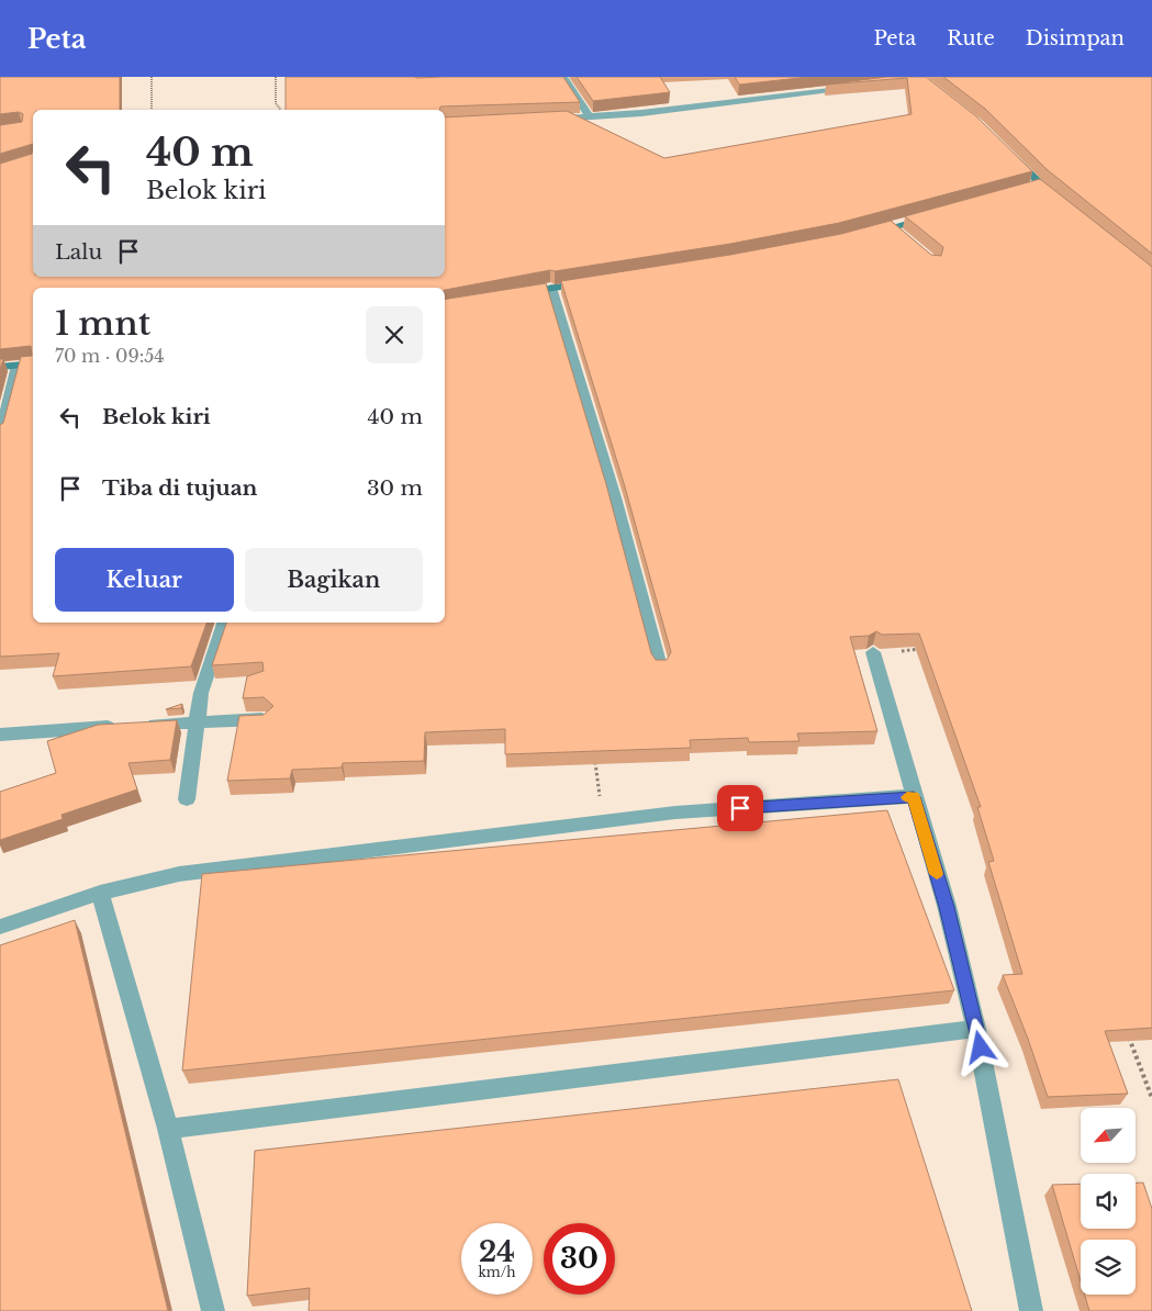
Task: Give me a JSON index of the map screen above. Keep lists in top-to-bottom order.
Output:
{
  "north": "bottom left",
  "page": {
    "header": "Peta",
    "nav": ["Peta", "Rute", "Disimpan"],
    "turn": ["40 m", "Belok kiri"],
    "then": "Lalu",
    "heading": ["1 mnt", "70 m · 09:54"],
    "list": [
      {
        "name": "Belok kiri",
        "value": "40 m"
      },
      {
        "name": "Tiba di tujuan",
        "value": "30 m"
      }
    ],
    "buttons": ["Keluar", "Bagikan"],
    "speed": "24 km/h",
    "limit": "30"
  }
}
